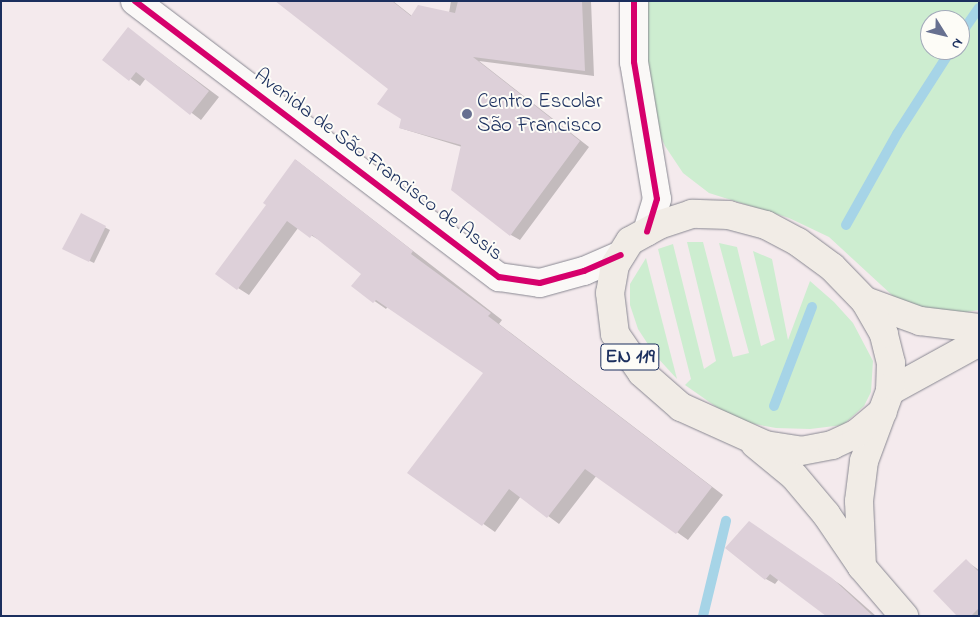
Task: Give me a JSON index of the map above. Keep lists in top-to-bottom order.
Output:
{
  "streets": {
    "main road": ["Avenida de São Francisco de Assis", "EN 119"]
  },
  "crossings": [
    ["Avenida de São Francisco de Assis", "EN 119"]
  ],
  "places": ["Centro Escolar São Francisco"],
  "north": "bottom right"
}
